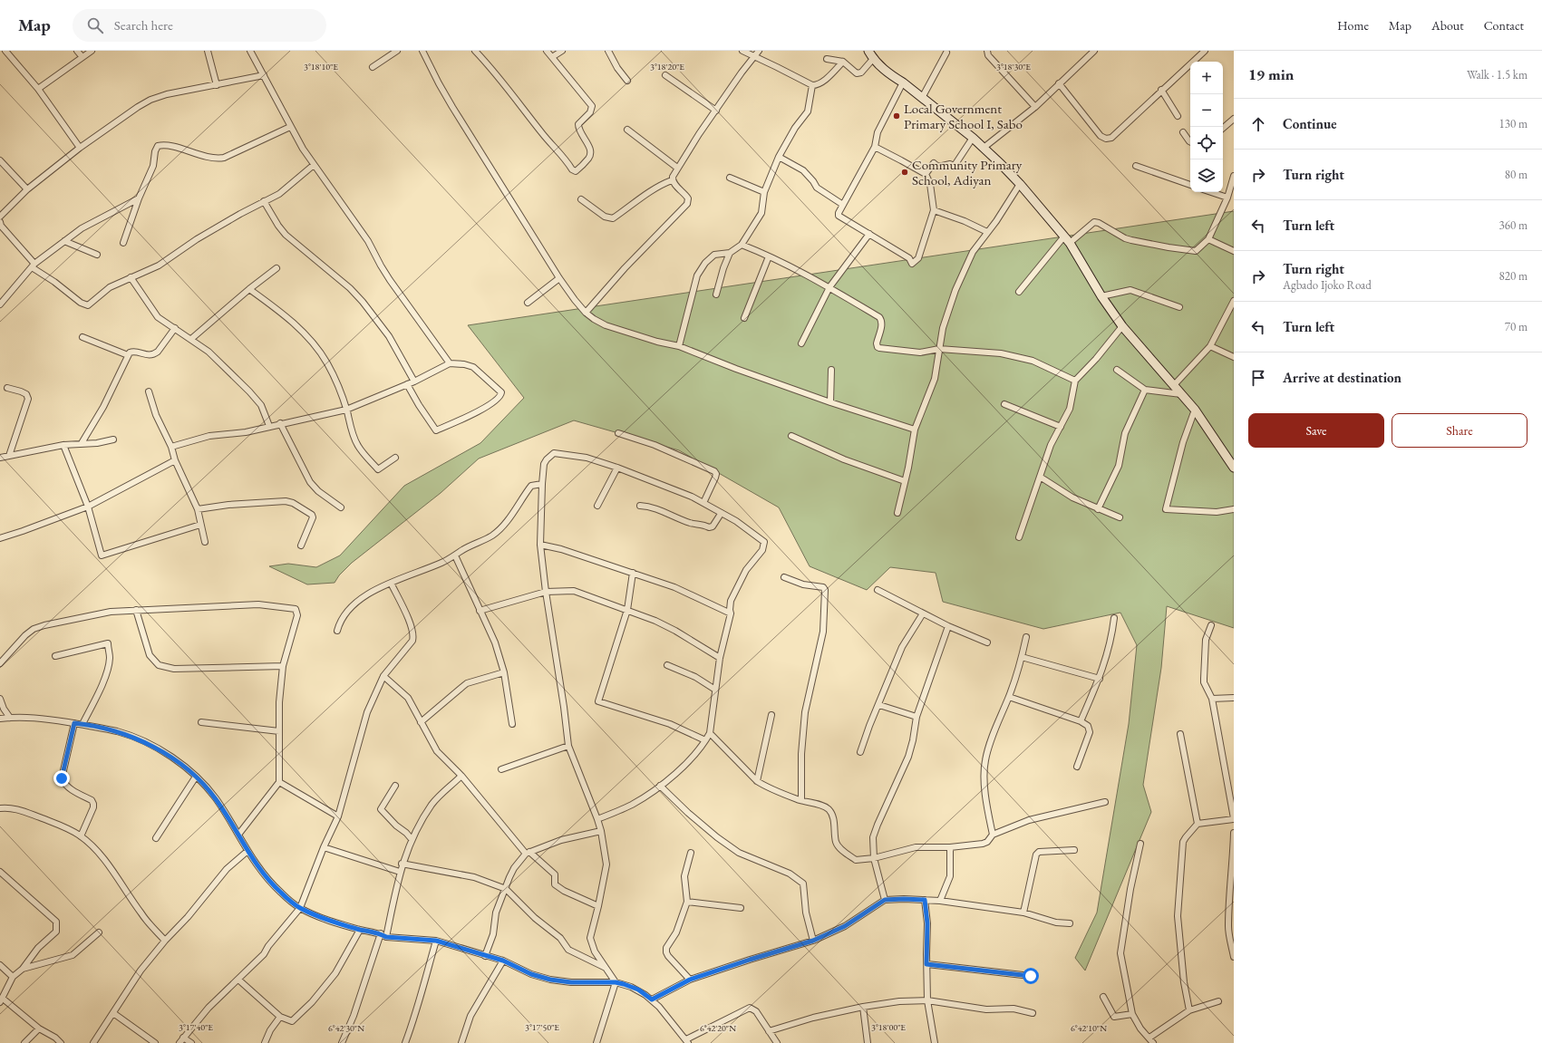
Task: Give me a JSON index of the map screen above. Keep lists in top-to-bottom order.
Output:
{
  "places": ["Local Government Primary School I, Sabo", "Community Primary School, Adiyan"],
  "page": {
    "header": "Map",
    "search": "Search here",
    "nav": [
      "Home",
      "Map",
      "About",
      "Contact"
    ],
    "heading": ["19 min", "Walk · 1.5 km"],
    "map_buttons": ["+", "−"],
    "list": [
      ["Continue", "130 m"],
      ["Turn right", "80 m"],
      ["Turn left", "360 m"],
      ["Turn right", "Agbado Ijoko Road", "820 m"],
      ["Turn left", "70 m"],
      "Arrive at destination"
    ],
    "buttons": ["Save", "Share"]
  },
  "coordinates": [
    "3°18'10\"E",
    "3°18'20\"E",
    "3°18'30\"E",
    "3°17'40\"E",
    "3°17'50\"E",
    "3°18'00\"E",
    "6°42'30\"N",
    "6°42'20\"N",
    "6°42'10\"N"
  ]
}
